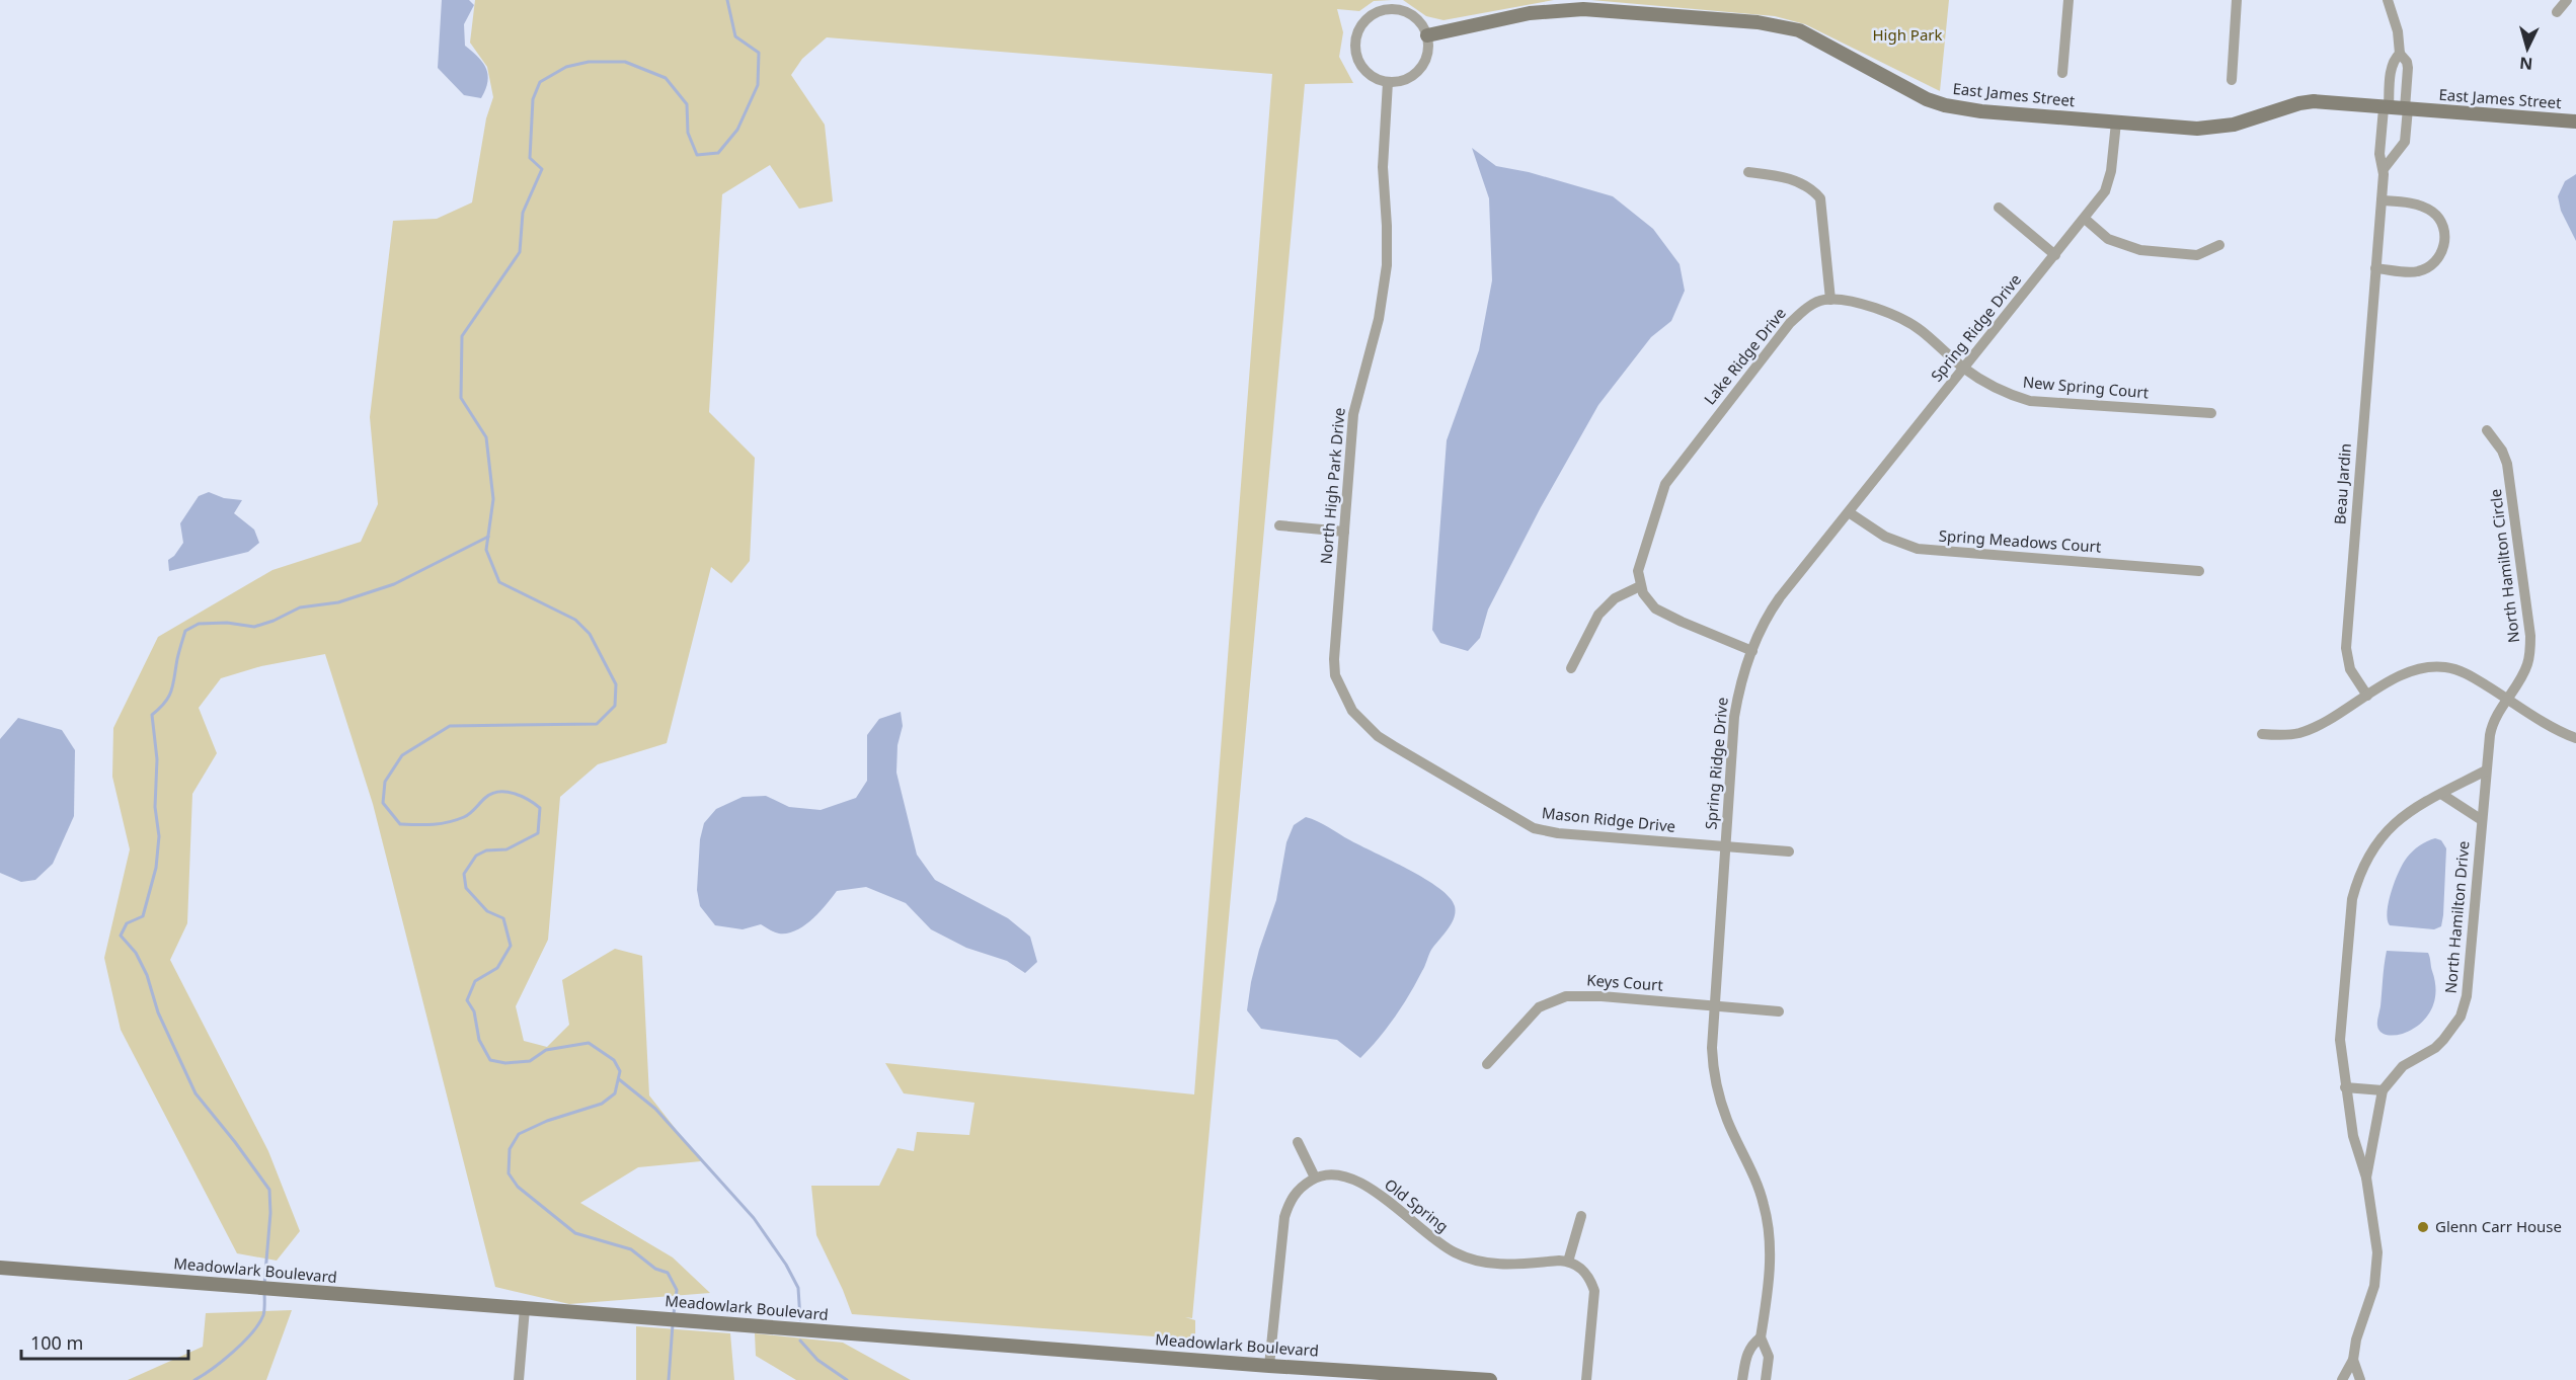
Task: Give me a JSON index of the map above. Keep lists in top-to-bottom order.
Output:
{
  "streets": {
    "street": [
      "East James Street",
      "Spring Ridge Drive",
      "Lake Ridge Drive",
      "New Spring Court",
      "Beau Jardin",
      "North High Park Drive",
      "Spring Meadows Court",
      "North Hamilton Circle",
      "Mason Ridge Drive",
      "North Hamilton Drive",
      "Keys Court",
      "Old Spring",
      "Meadowlark Boulevard"
    ]
  },
  "crossings": [
    ["East James Street", "Spring Ridge Drive"],
    ["East James Street", "Beau Jardin"],
    ["East James Street", "North High Park Drive"],
    ["Spring Ridge Drive", "New Spring Court"],
    ["Spring Ridge Drive", "Spring Meadows Court"],
    ["Spring Ridge Drive", "Mason Ridge Drive"],
    ["Spring Ridge Drive", "Keys Court"],
    ["North High Park Drive", "Mason Ridge Drive"],
    ["North Hamilton Circle", "North Hamilton Drive"]
  ],
  "parks": ["High Park"],
  "places": ["Glenn Carr House"],
  "scale_bar": "100 m",
  "north": "bottom"
}
